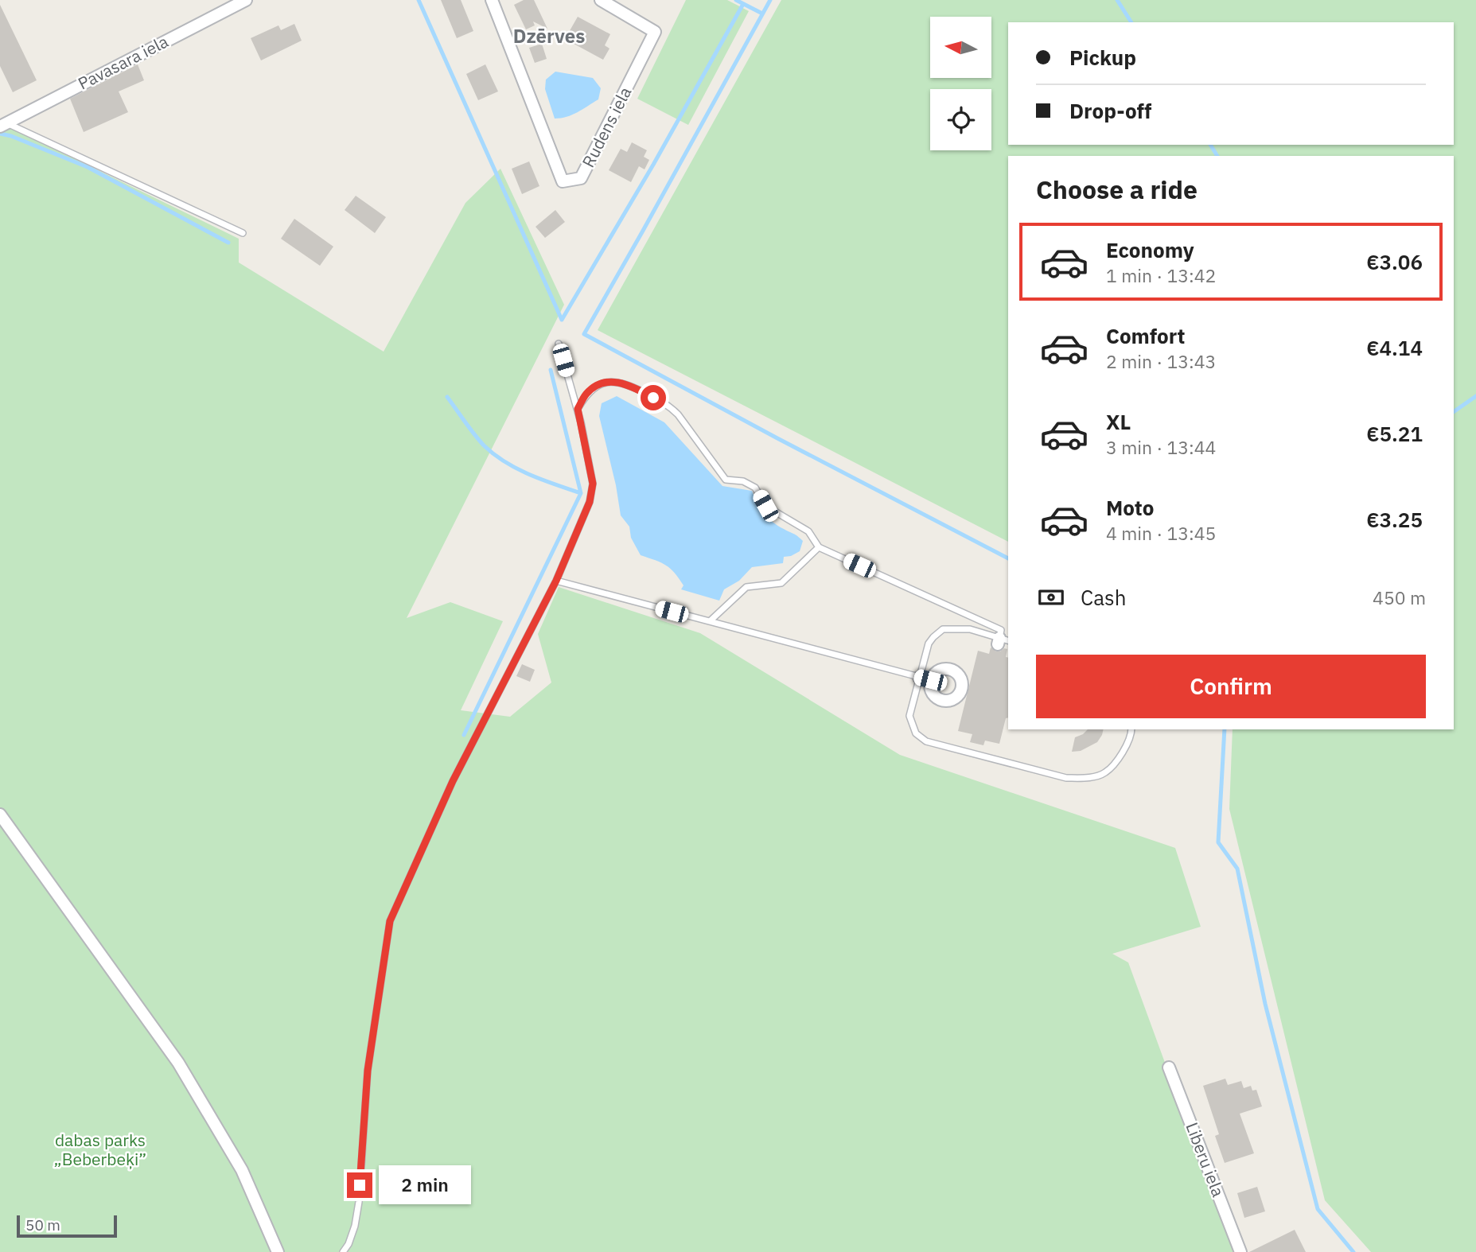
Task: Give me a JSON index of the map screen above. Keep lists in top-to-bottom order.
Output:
{
  "streets": {
    "street": ["Pavasara iela", "Rudens iela", "Liberu iela"]
  },
  "districts": ["Dzērves"],
  "parks": ["dabas parks „Beberbeķi”"],
  "scale_bar": "50 m",
  "north": "left",
  "page": {
    "banner": ["Pickup", "Drop-off"],
    "heading": "Choose a ride",
    "list": [
      {
        "name": "Economy",
        "note": "1 min · 13:42",
        "value": "€3.06"
      },
      {
        "name": "Comfort",
        "note": "2 min · 13:43",
        "value": "€4.14"
      },
      {
        "name": "XL",
        "note": "3 min · 13:44",
        "value": "€5.21"
      },
      {
        "name": "Moto",
        "note": "4 min · 13:45",
        "value": "€3.25"
      }
    ],
    "pay": ["Cash", "450 m"],
    "buttons": "Confirm",
    "bubble": "2 min",
    "scale": "50 m"
  }
}
